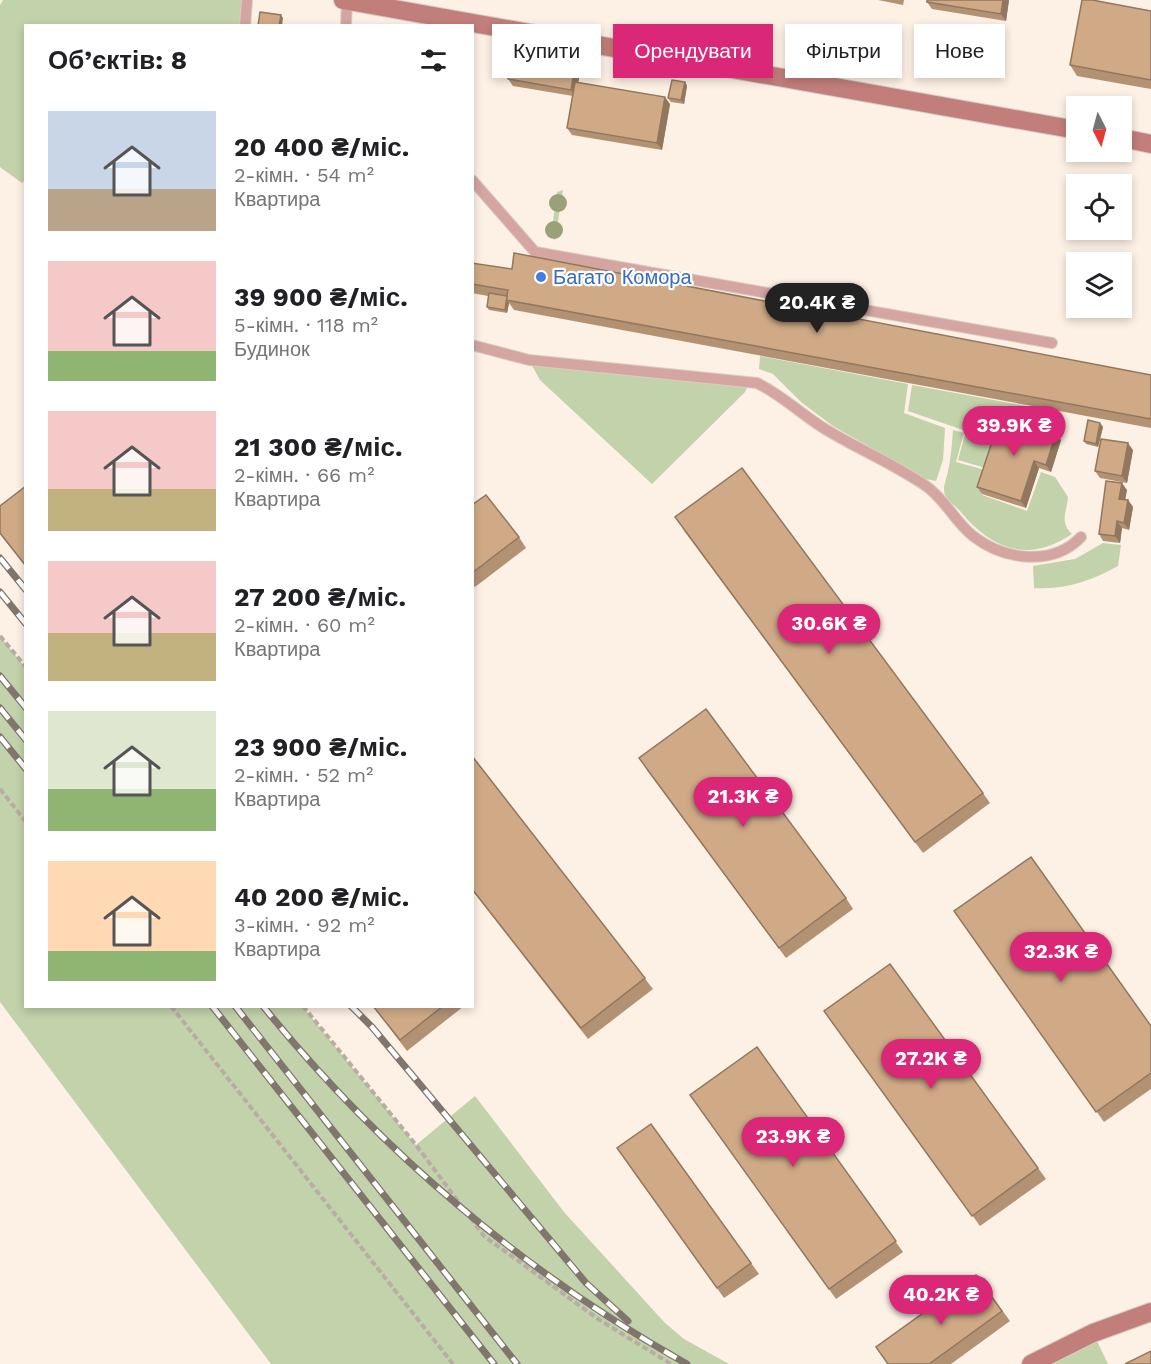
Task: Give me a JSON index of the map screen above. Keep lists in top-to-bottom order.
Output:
{
  "places": ["Багато Комора"],
  "north": "bottom",
  "page": {
    "chip": [
      "Купити",
      "Орендувати",
      "Фільтри",
      "Нове"
    ],
    "heading": "Об’єктів: 8",
    "list": [
      {
        "name": "20 400 ₴/міс.",
        "note": "2-кімн. · 54 m² · Квартира"
      },
      {
        "name": "39 900 ₴/міс.",
        "note": "5-кімн. · 118 m² · Будинок"
      },
      {
        "name": "21 300 ₴/міс.",
        "note": "2-кімн. · 66 m² · Квартира"
      },
      {
        "name": "27 200 ₴/міс.",
        "note": "2-кімн. · 60 m² · Квартира"
      },
      {
        "name": "23 900 ₴/міс.",
        "note": "2-кімн. · 52 m² · Квартира"
      },
      {
        "name": "40 200 ₴/міс.",
        "note": "3-кімн. · 92 m² · Квартира"
      }
    ],
    "price": [
      "20.4K ₴",
      "39.9K ₴",
      "30.6K ₴",
      "21.3K ₴",
      "32.3K ₴",
      "27.2K ₴",
      "23.9K ₴",
      "40.2K ₴"
    ]
  }
}
